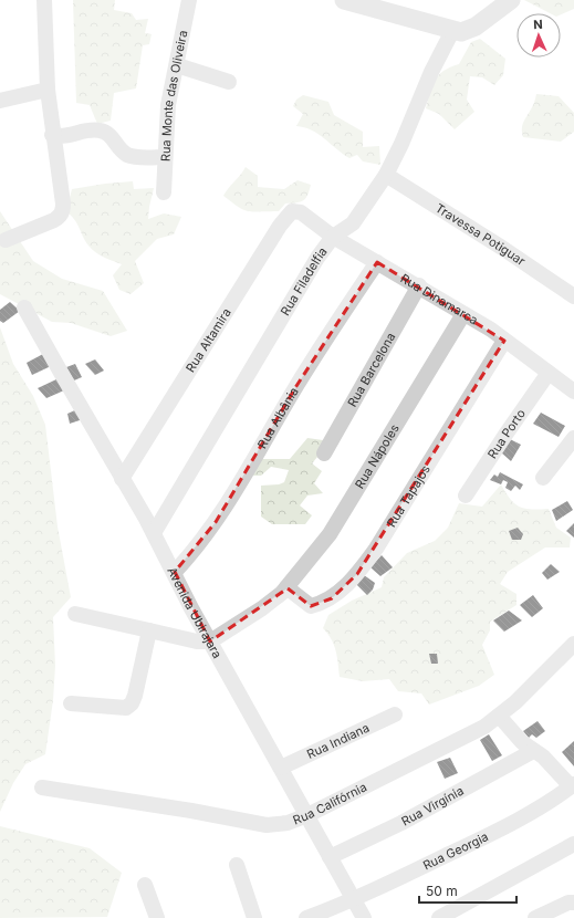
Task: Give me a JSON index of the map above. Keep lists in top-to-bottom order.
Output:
{
  "streets": {
    "street": [
      "Rua Monte das Oliveira",
      "Travessa Potiguar",
      "Rua Filadelfia",
      "Rua Dinamarca",
      "Rua Altamira",
      "Rua Barcelona",
      "Rua Albânia",
      "Rua Porto",
      "Rua Nápoles",
      "Rua Tapajos",
      "Avenida Ubirajara",
      "Rua Indiana",
      "Rua Califórnia",
      "Rua Virgínia",
      "Rua Georgia"
    ]
  },
  "crossings": [
    ["Travessa Potiguar", "Rua Filadelfia"],
    ["Rua Filadelfia", "Rua Dinamarca"],
    ["Rua Filadelfia", "Avenida Ubirajara"],
    ["Rua Dinamarca", "Rua Altamira"],
    ["Rua Dinamarca", "Rua Barcelona"],
    ["Rua Dinamarca", "Rua Albânia"],
    ["Rua Dinamarca", "Rua Porto"],
    ["Rua Dinamarca", "Rua Nápoles"],
    ["Rua Dinamarca", "Rua Tapajos"],
    ["Rua Altamira", "Avenida Ubirajara"],
    ["Rua Albânia", "Avenida Ubirajara"],
    ["Rua Nápoles", "Rua Tapajos"],
    ["Rua Nápoles", "Avenida Ubirajara"],
    ["Avenida Ubirajara", "Rua Indiana"],
    ["Avenida Ubirajara", "Rua Califórnia"],
    ["Avenida Ubirajara", "Rua Virgínia"],
    ["Avenida Ubirajara", "Rua Georgia"]
  ],
  "scale_bar": "50 m",
  "north": "top"
}
